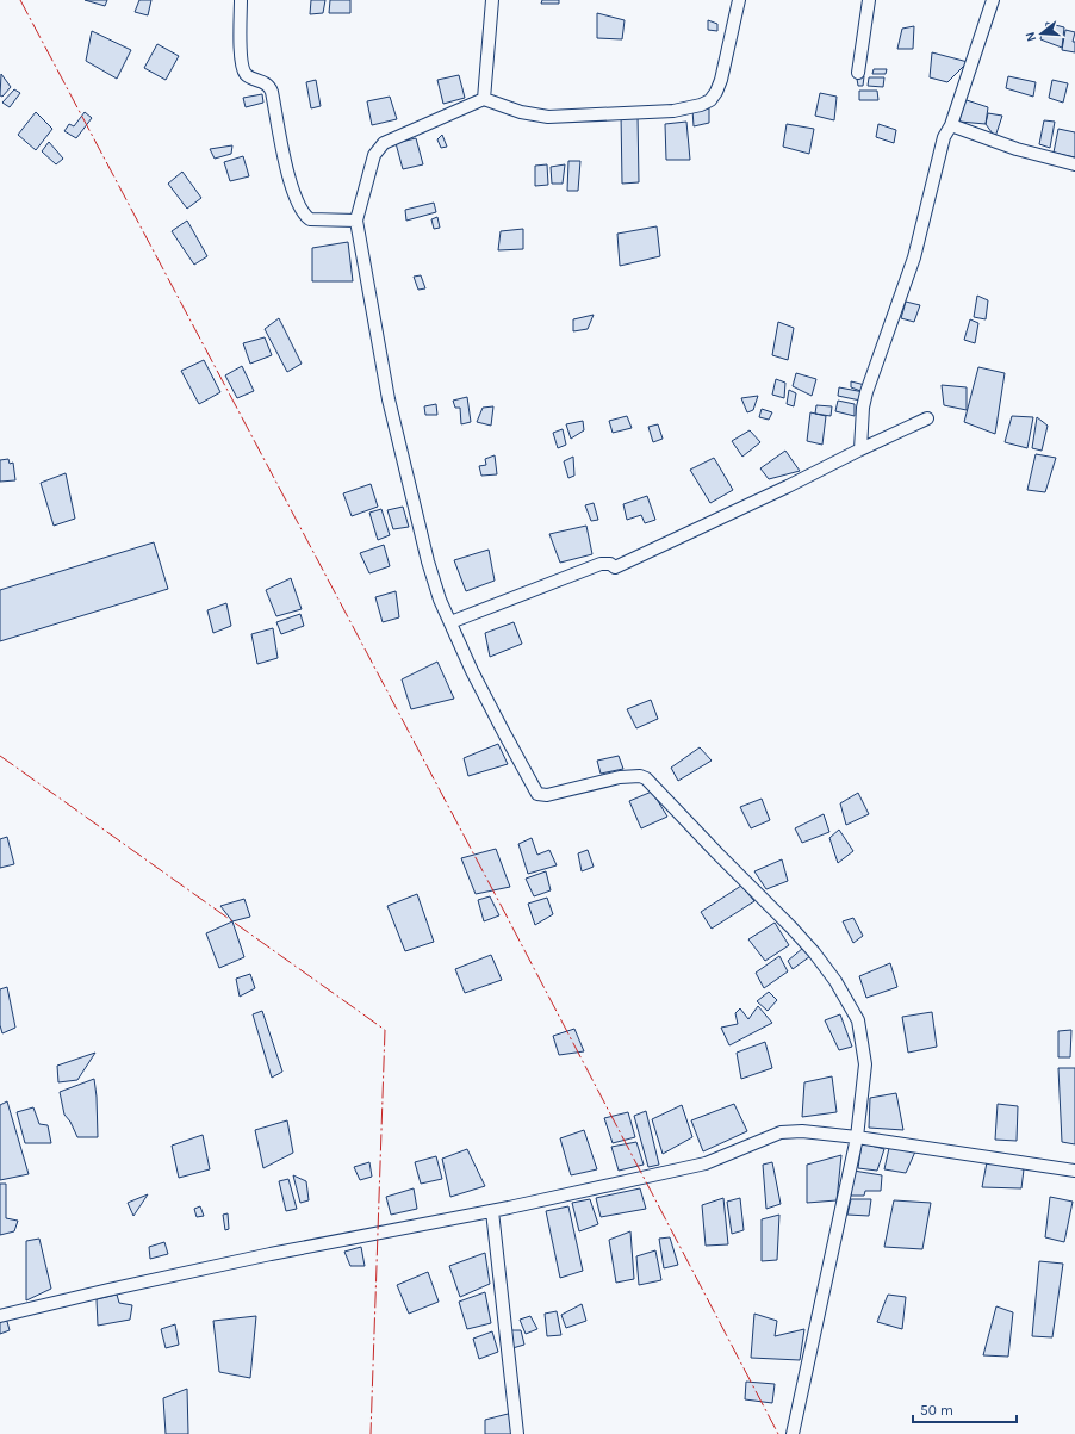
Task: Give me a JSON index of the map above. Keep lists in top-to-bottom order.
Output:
{
  "scale_bar": "50 m",
  "north": "left"
}
